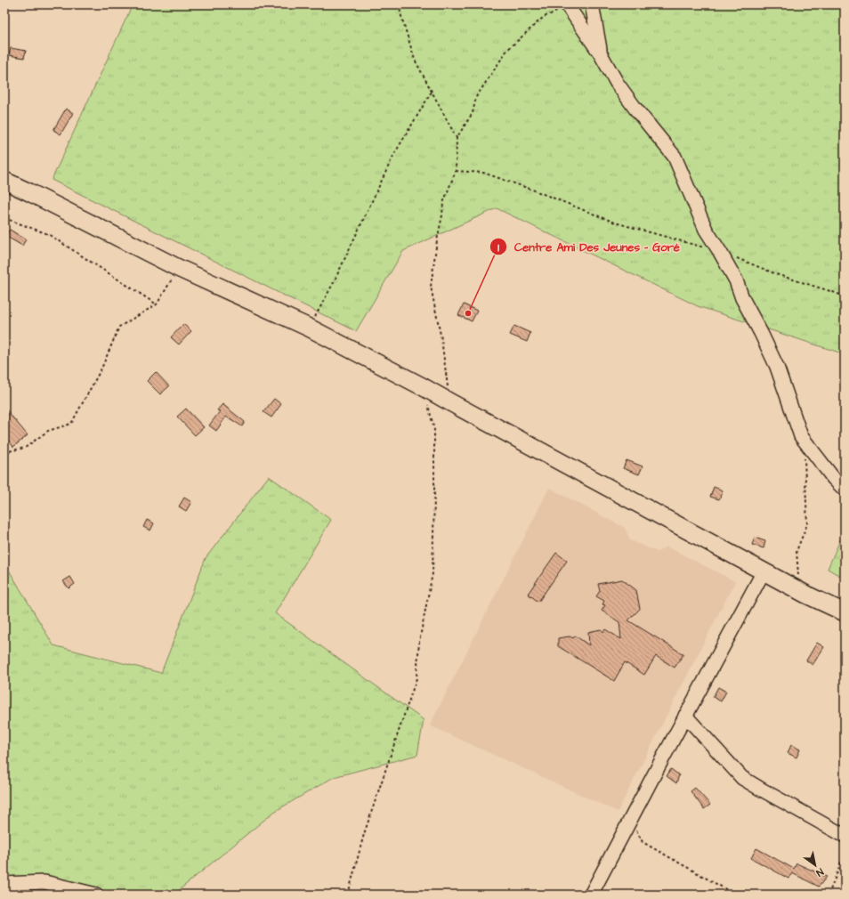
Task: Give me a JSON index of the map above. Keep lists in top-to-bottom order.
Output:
{
  "places": ["Centre Ami Des Jeunes - Goré"],
  "north": "bottom right"
}
